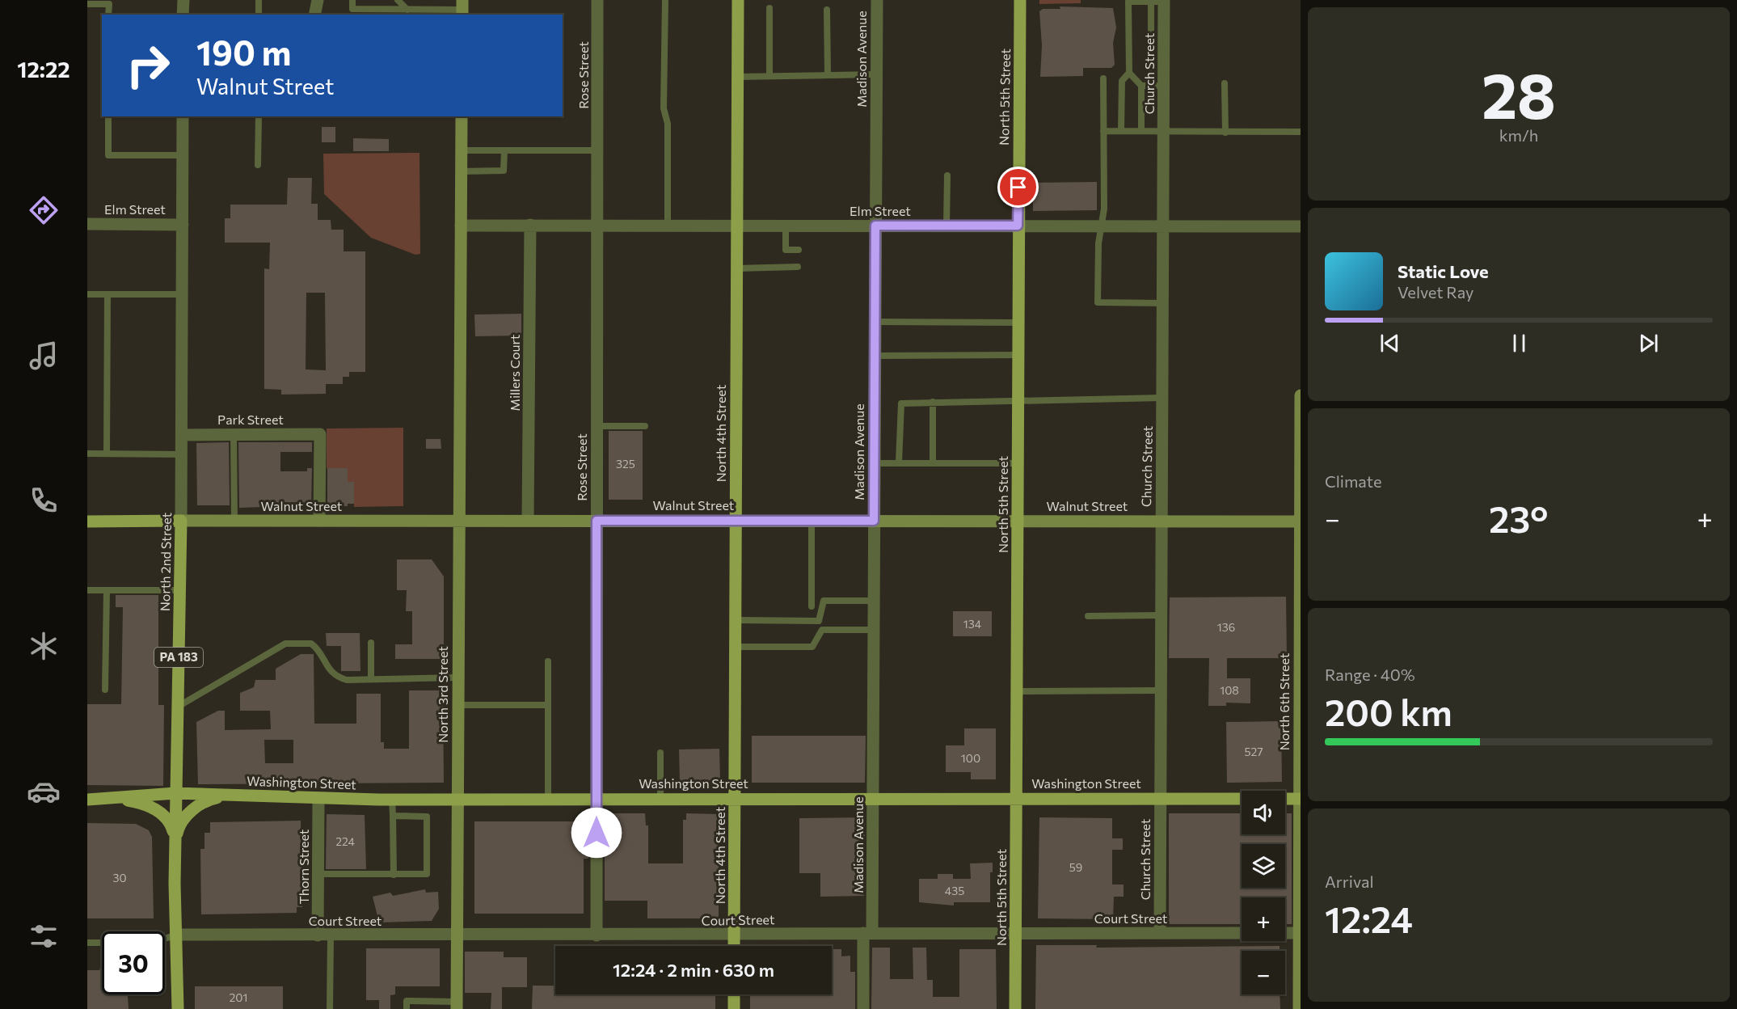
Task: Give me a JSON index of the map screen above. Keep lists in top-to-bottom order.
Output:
{
  "streets": {
    "main road": [
      "North 5th Street",
      "North 4th Street",
      "Walnut Street",
      "North 2nd Street",
      "PA 183",
      "Washington Street"
    ],
    "street": [
      "Madison Avenue",
      "Church Street",
      "Rose Street",
      "Elm Street",
      "Millers Court",
      "Park Street",
      "North 3rd Street",
      "North 6th Street",
      "Thorn Street",
      "Court Street"
    ]
  },
  "crossings": [
    ["Madison Avenue", "Elm Street"],
    ["Madison Avenue", "Walnut Street"],
    ["Madison Avenue", "Washington Street"],
    ["Madison Avenue", "Court Street"],
    ["Church Street", "Elm Street"],
    ["Church Street", "Walnut Street"],
    ["Church Street", "Washington Street"],
    ["Church Street", "Court Street"],
    ["Rose Street", "Elm Street"],
    ["Rose Street", "Walnut Street"],
    ["Rose Street", "Washington Street"],
    ["Rose Street", "Court Street"],
    ["North 5th Street", "Elm Street"],
    ["North 5th Street", "Walnut Street"],
    ["North 5th Street", "Washington Street"],
    ["North 5th Street", "Court Street"],
    ["Elm Street", "Millers Court"],
    ["Elm Street", "North 4th Street"],
    ["Elm Street", "North 2nd Street"],
    ["Elm Street", "North 3rd Street"],
    ["Millers Court", "Walnut Street"],
    ["Park Street", "Walnut Street"],
    ["Park Street", "North 2nd Street"],
    ["North 4th Street", "Walnut Street"],
    ["North 4th Street", "Washington Street"],
    ["North 4th Street", "Court Street"],
    ["Walnut Street", "North 2nd Street"],
    ["Walnut Street", "North 3rd Street"],
    ["Walnut Street", "North 6th Street"],
    ["North 2nd Street", "Washington Street"],
    ["North 2nd Street", "Court Street"],
    ["North 3rd Street", "Washington Street"],
    ["North 3rd Street", "Court Street"],
    ["North 6th Street", "Washington Street"],
    ["North 6th Street", "Court Street"],
    ["Washington Street", "Thorn Street"],
    ["Thorn Street", "Court Street"]
  ],
  "house_numbers": [
    "325",
    "134",
    "136",
    "108",
    "527",
    "100",
    "224",
    "59",
    "30",
    "435",
    "201"
  ],
  "page": {
    "tabs": "12:22",
    "tile": [
      ["28", "km/h"],
      "Climate",
      ["Range · 40%", "200 km"],
      ["Arrival", "12:24"]
    ],
    "turn": ["190 m", "Walnut Street"],
    "song": ["Static Love", "Velvet Ray"],
    "heat": ["−", "23°", "+"],
    "map_buttons": ["+", "−"],
    "limit": "30",
    "trip": "12:24 · 2 min · 630 m"
  }
}
